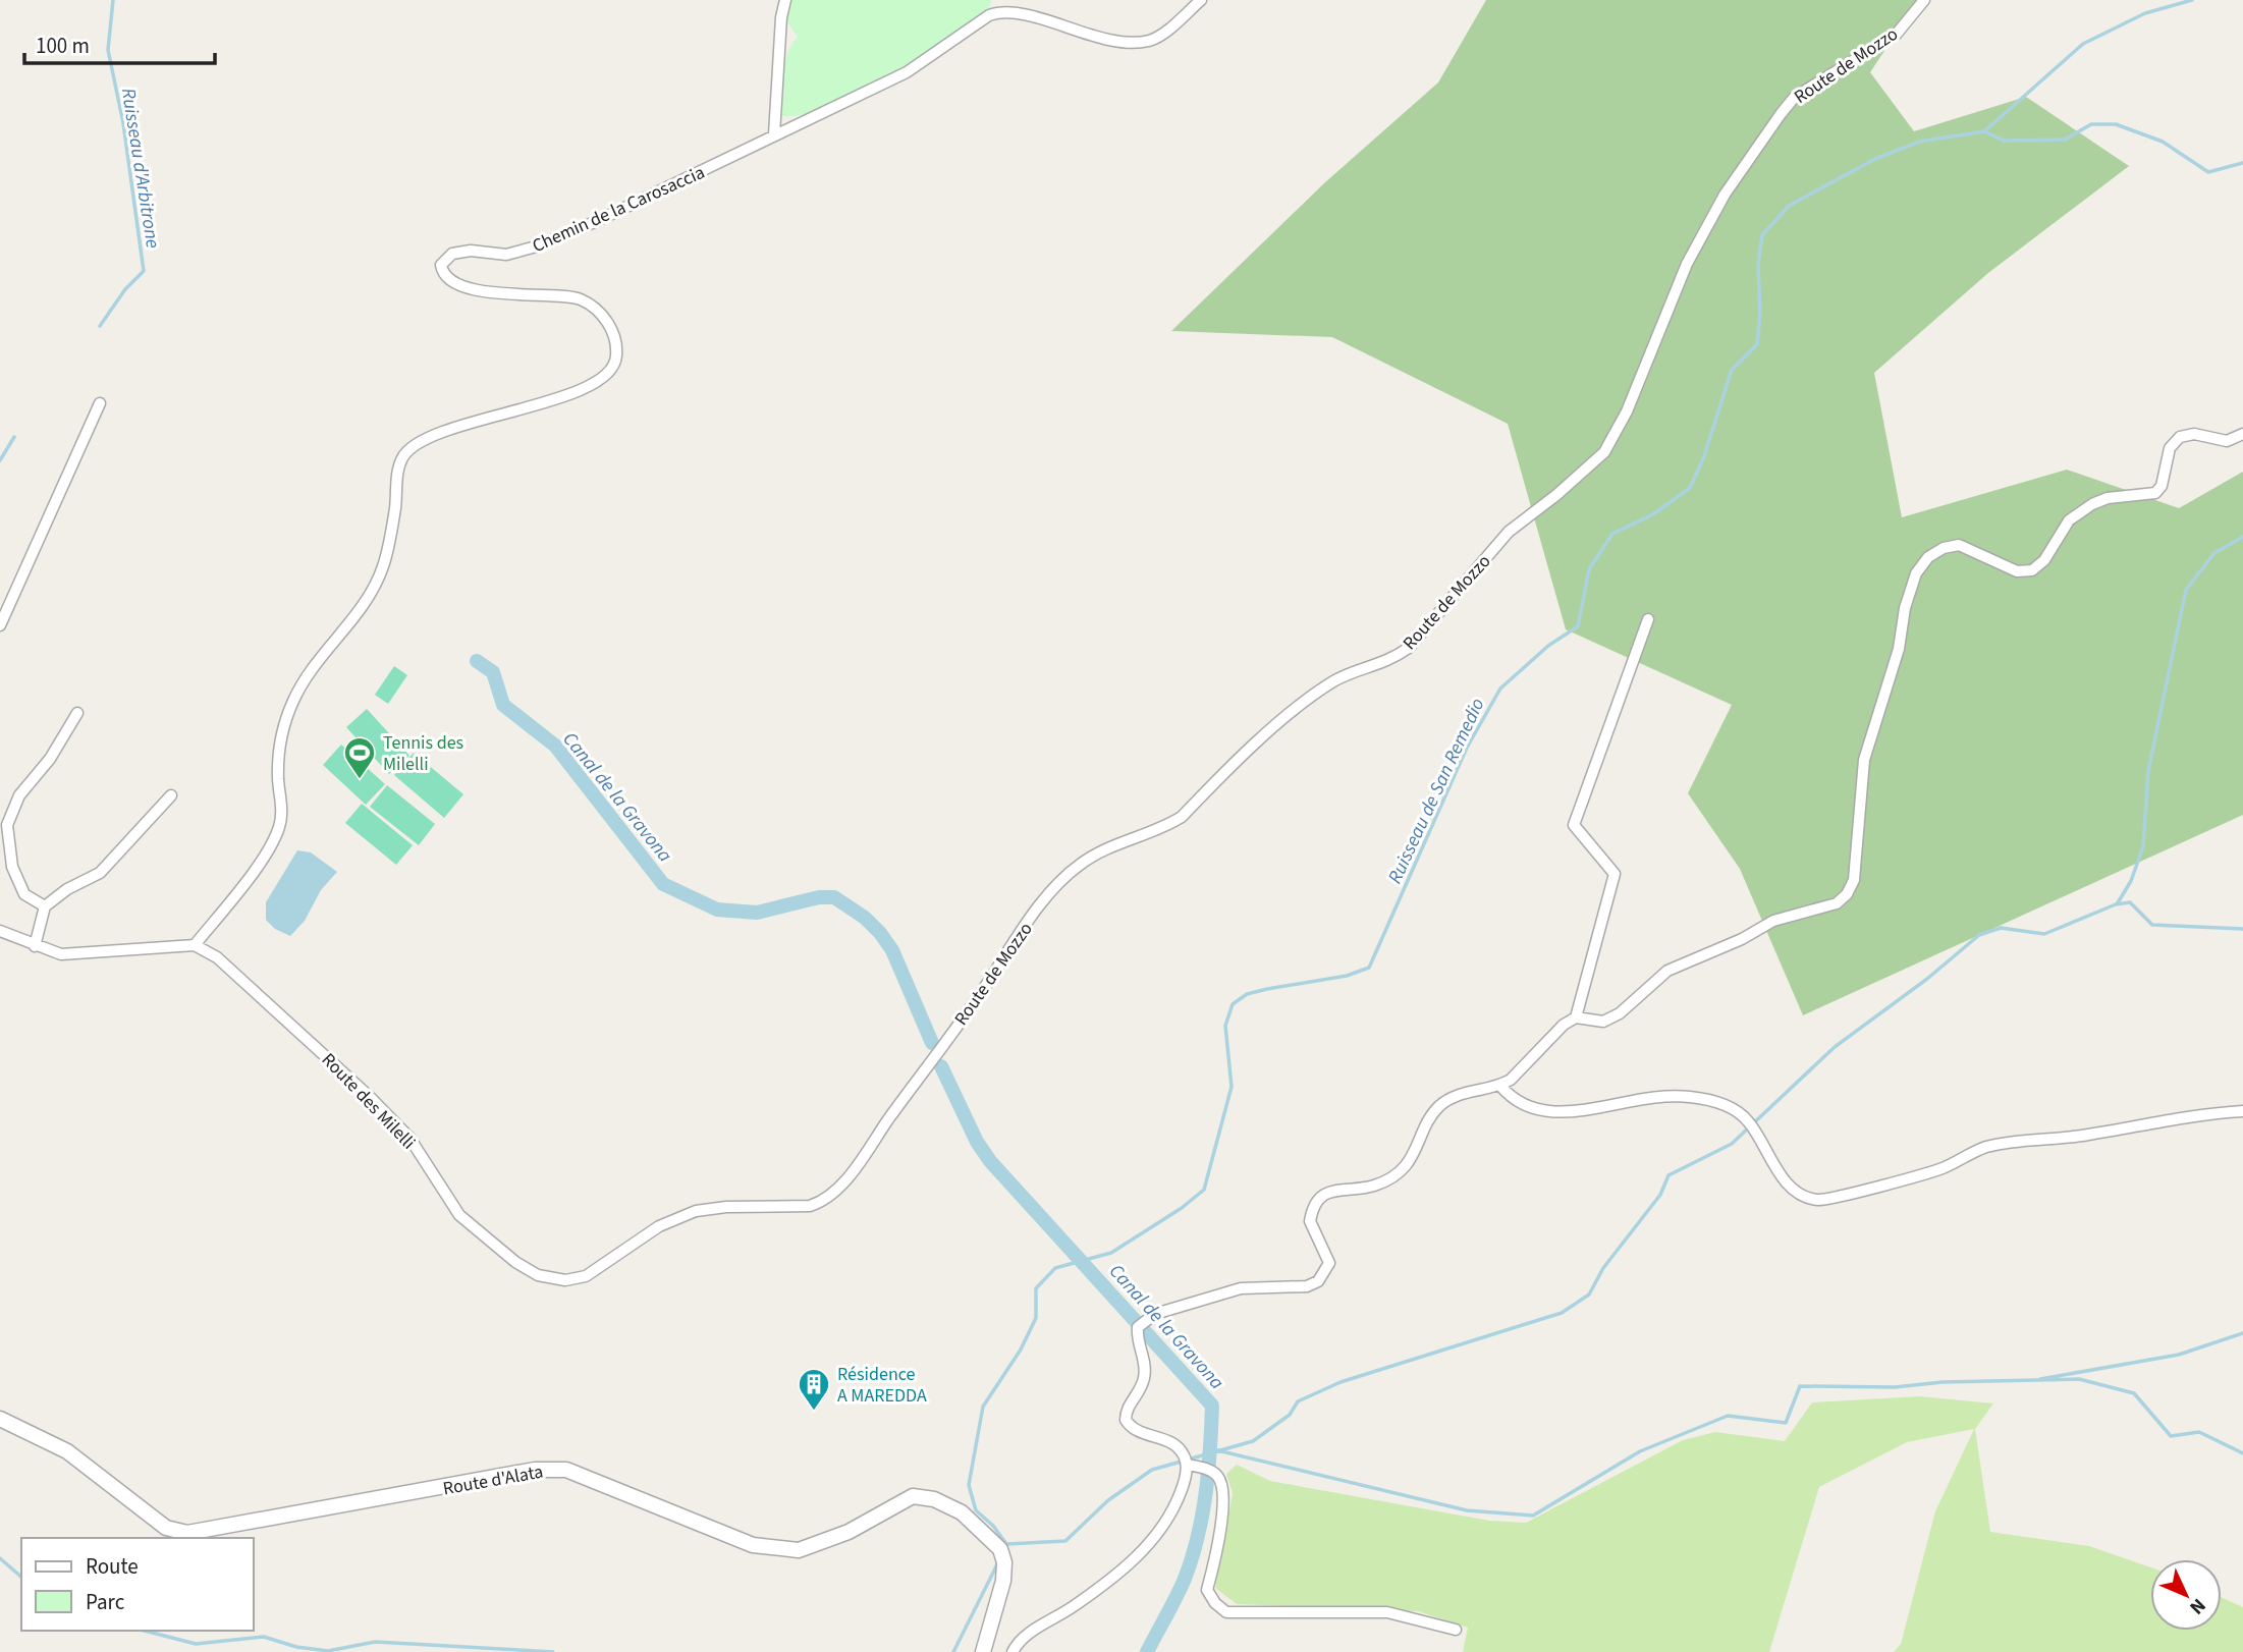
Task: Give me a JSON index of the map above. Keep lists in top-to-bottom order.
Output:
{
  "streets": {
    "street": [
      "Route de Mozzo",
      "Chemin de la Carosaccia",
      "Route des Milelli",
      "Route d'Alata"
    ]
  },
  "crossings": [
    ["Route de Mozzo", "Route des Milelli"],
    ["Chemin de la Carosaccia", "Route des Milelli"]
  ],
  "water": ["Ruisseau d'Arbitrone", "Ruisseau de San Remedio", "Canal de la Gravona"],
  "places": {
    "sports": ["Tennis des Milelli"],
    "building": ["Résidence A MAREDDA"]
  },
  "legend": ["Route", "Parc"],
  "scale_bar": "100 m",
  "north": "bottom right"
}
